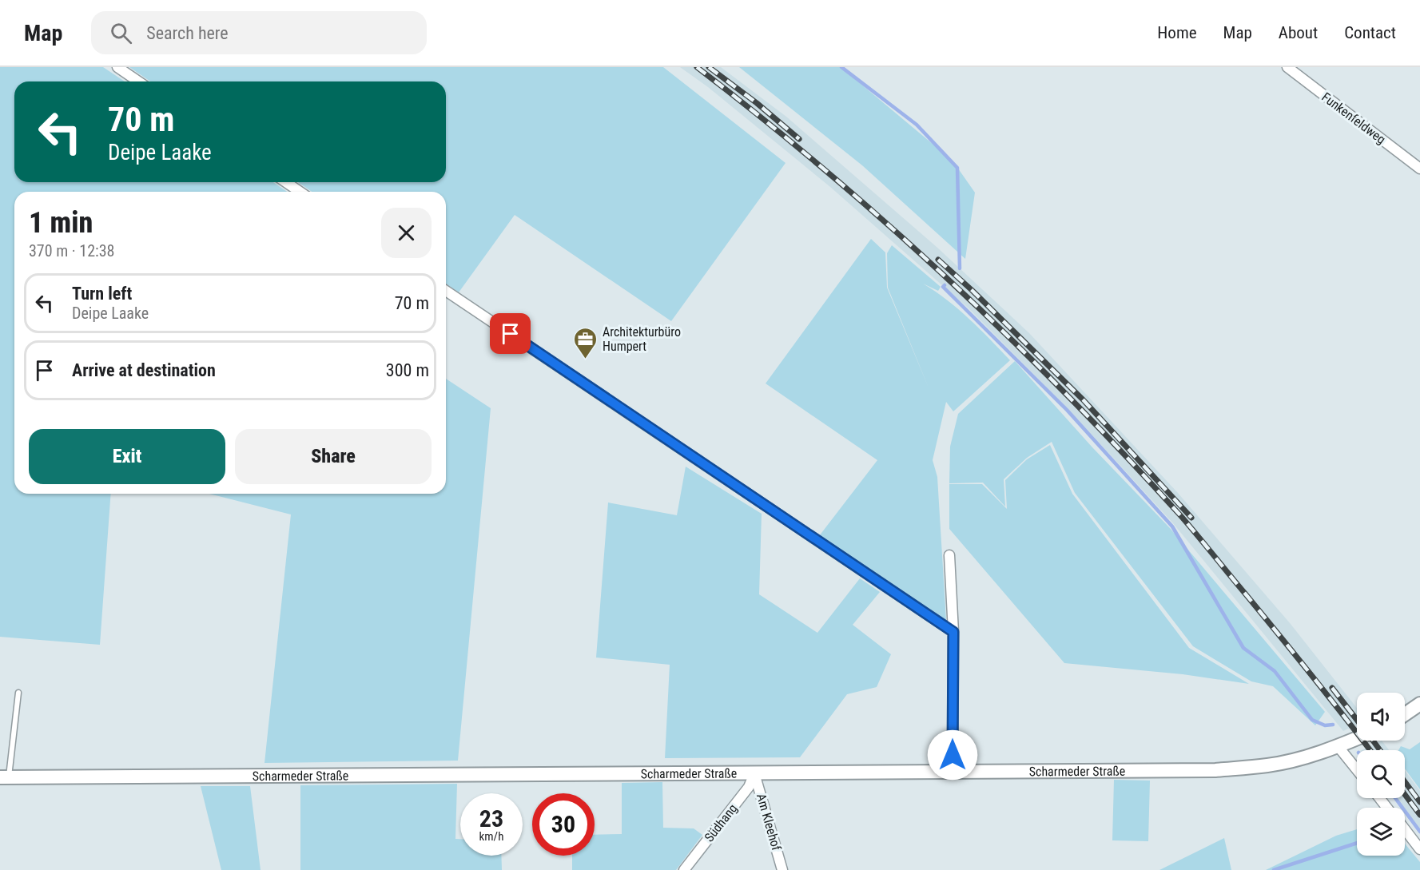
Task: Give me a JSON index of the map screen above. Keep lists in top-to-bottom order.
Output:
{
  "streets": {
    "street": [
      "Funkenfeldweg",
      "Scharmeder Straße",
      "Am Kleehof",
      "Südhang"
    ]
  },
  "crossings": [
    ["Scharmeder Straße", "Am Kleehof"],
    ["Scharmeder Straße", "Südhang"],
    ["Am Kleehof", "Südhang"]
  ],
  "places": {
    "office": ["Architekturbüro Humpert"]
  },
  "page": {
    "header": "Map",
    "search": "Search here",
    "nav": [
      "Home",
      "Map",
      "About",
      "Contact"
    ],
    "turn": ["70 m", "Deipe Laake"],
    "heading": ["1 min", "370 m · 12:38"],
    "list": [
      {
        "name": "Turn left",
        "note": "Deipe Laake",
        "value": "70 m"
      },
      {
        "name": "Arrive at destination",
        "value": "300 m"
      }
    ],
    "buttons": ["Exit", "Share"],
    "speed": "23 km/h",
    "limit": "30"
  }
}
